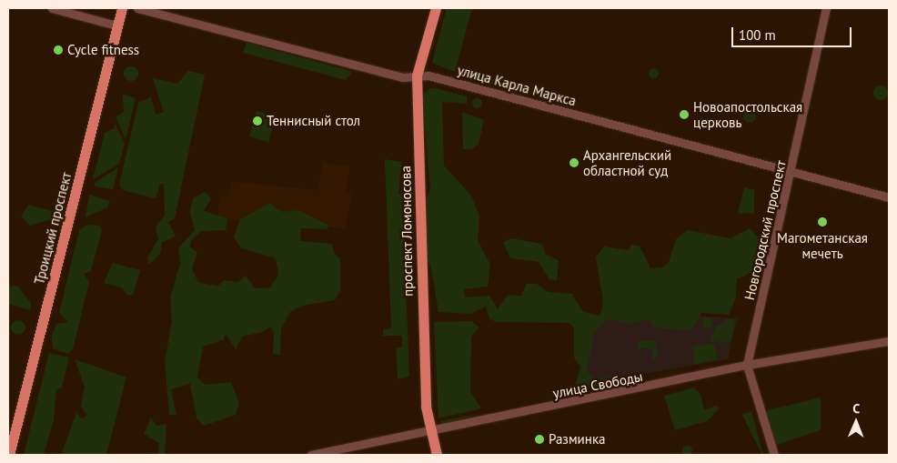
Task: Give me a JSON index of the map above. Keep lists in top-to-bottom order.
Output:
{
  "streets": {
    "main road": ["Троицкий проспект", "проспект Ломоносова"],
    "street": ["улица Карла Маркса", "Новгородский проспект", "улица Свободы"]
  },
  "crossings": [
    ["улица Карла Маркса", "Новгородский проспект"],
    ["улица Карла Маркса", "проспект Ломоносова"],
    ["Новгородский проспект", "улица Свободы"],
    ["проспект Ломоносова", "улица Свободы"]
  ],
  "places": [
    "Cycle fitness",
    "Новоапостольская церковь",
    "Теннисный стол",
    "Архангельский областной суд",
    "Магометанская мечеть",
    "Разминка"
  ],
  "scale_bar": "100 m",
  "north": "top"
}
